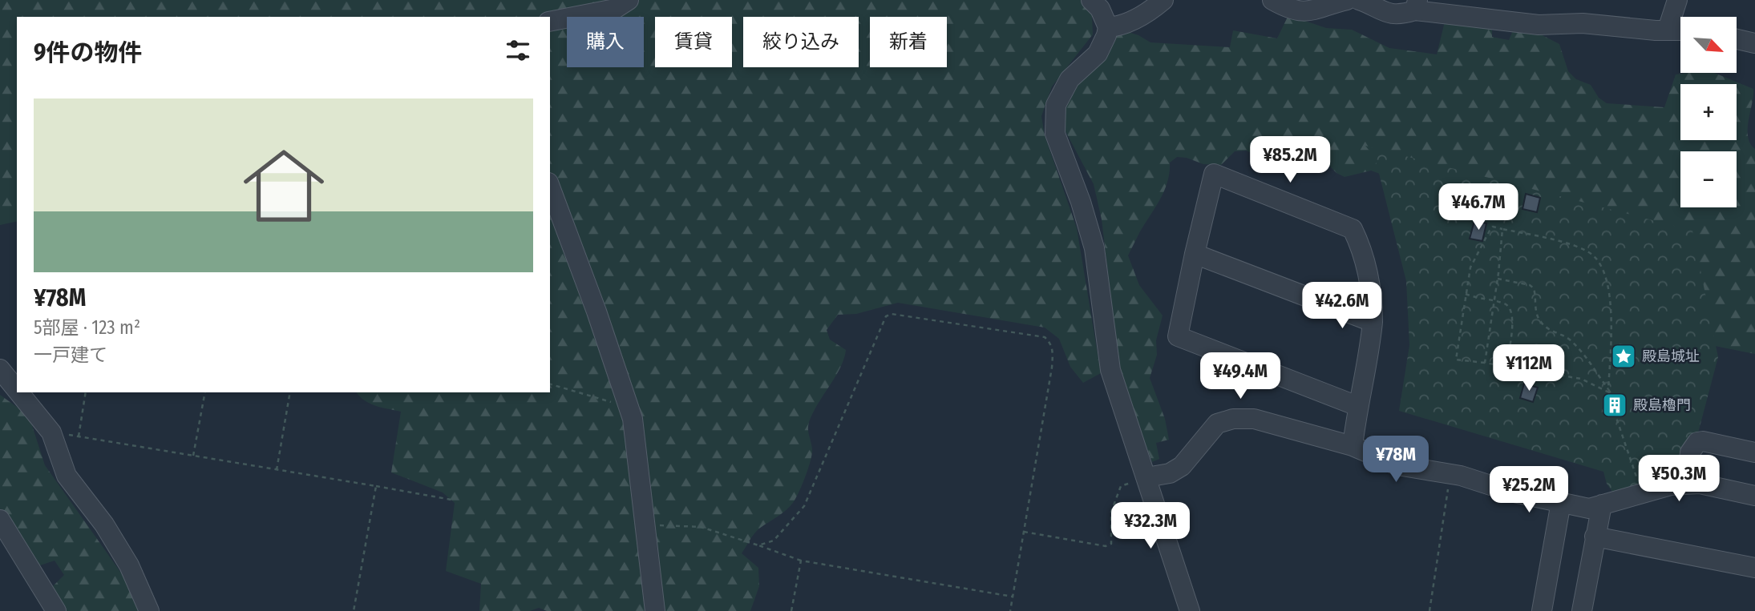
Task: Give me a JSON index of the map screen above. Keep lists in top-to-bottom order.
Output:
{
  "places": {
    "place": ["殿島城址"],
    "building": ["殿島櫓門"]
  },
  "north": "bottom right",
  "page": {
    "map_buttons": ["+", "−"],
    "chip": [
      "購入",
      "賃貸",
      "絞り込み",
      "新着"
    ],
    "heading": "9件の物件",
    "list": [
      {
        "name": "¥78M",
        "note": "5部屋 · 123 m² · 一戸建て"
      }
    ],
    "price": [
      "¥85.2M",
      "¥46.7M",
      "¥42.6M",
      "¥112M",
      "¥49.4M",
      "¥78M",
      "¥50.3M",
      "¥25.2M",
      "¥32.3M"
    ]
  }
}
